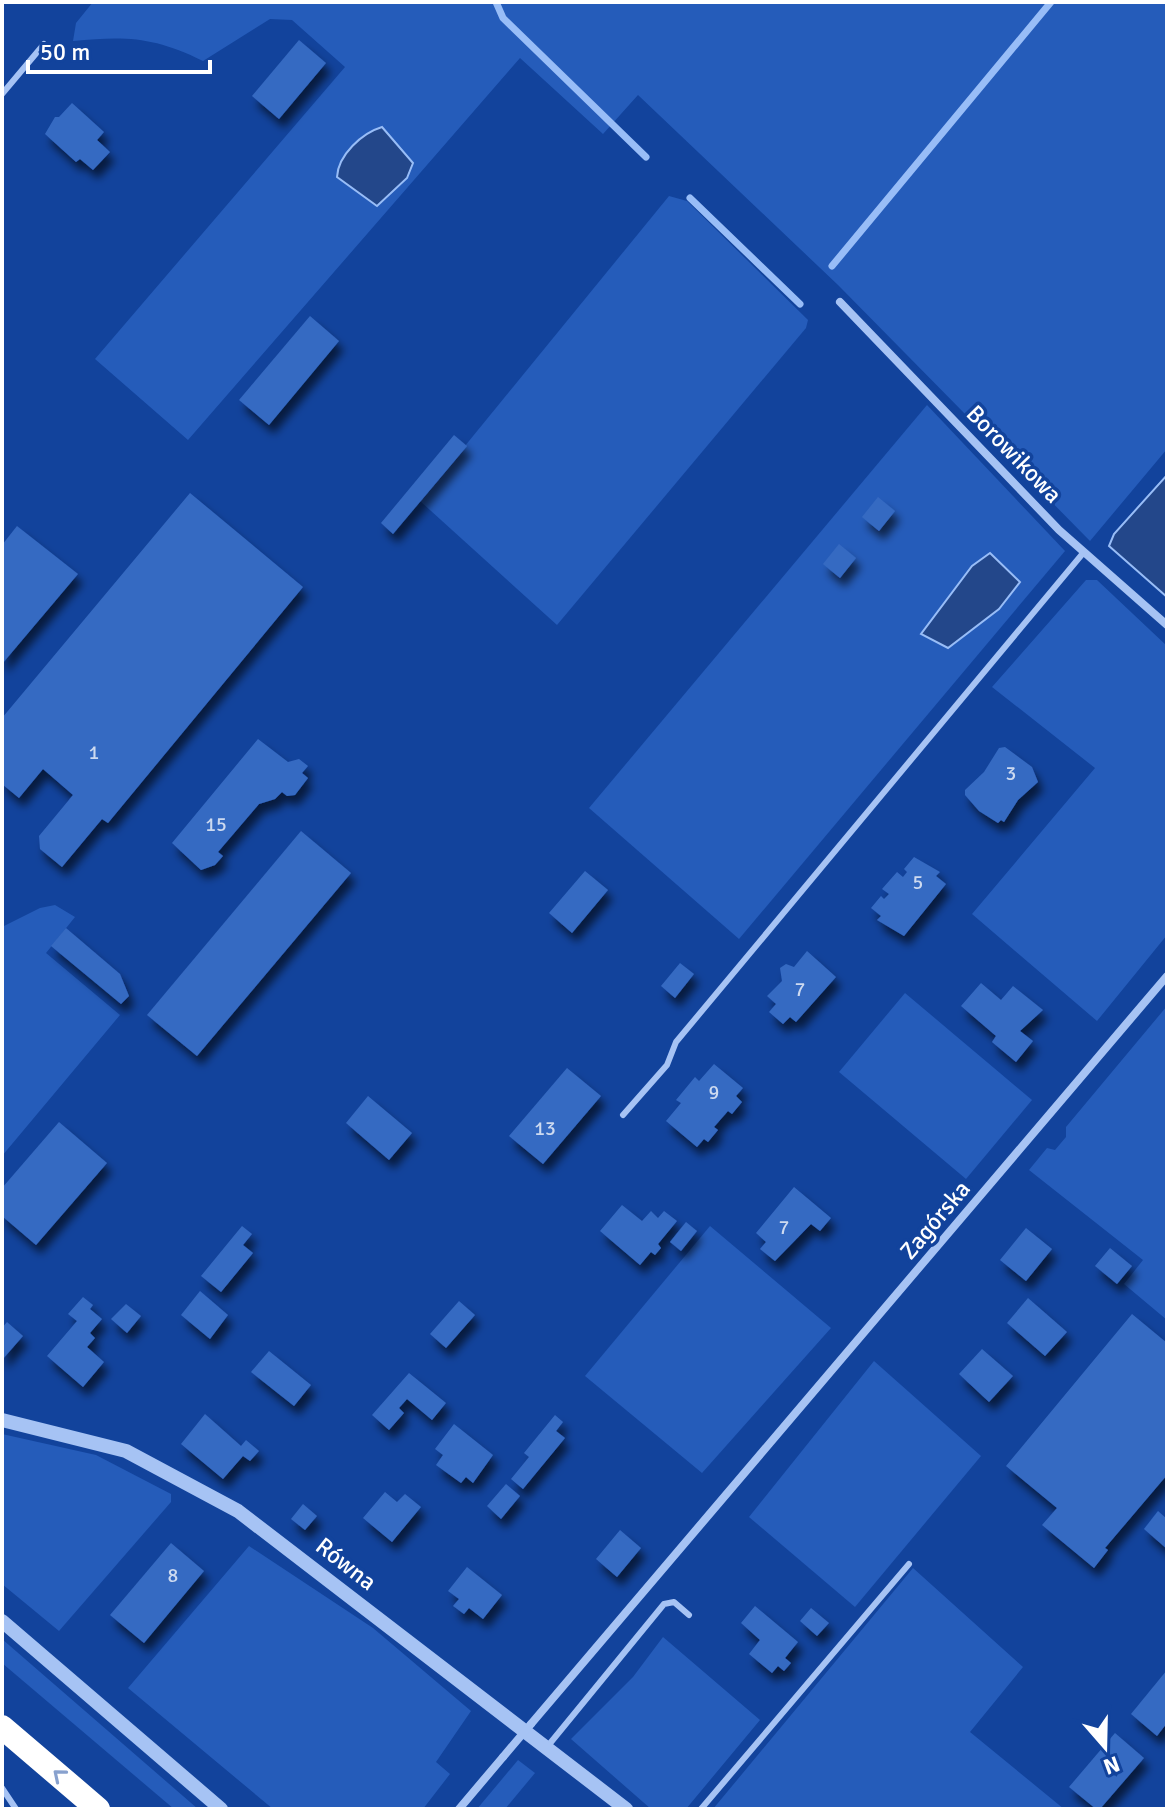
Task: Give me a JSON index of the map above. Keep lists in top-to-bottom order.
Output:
{
  "streets": {
    "street": ["Borowikowa", "Zagórska", "Równa"]
  },
  "house_numbers": [
    "1",
    "3",
    "15",
    "5",
    "7",
    "9",
    "13",
    "7",
    "8"
  ],
  "scale_bar": "50 m",
  "north": "bottom"
}
